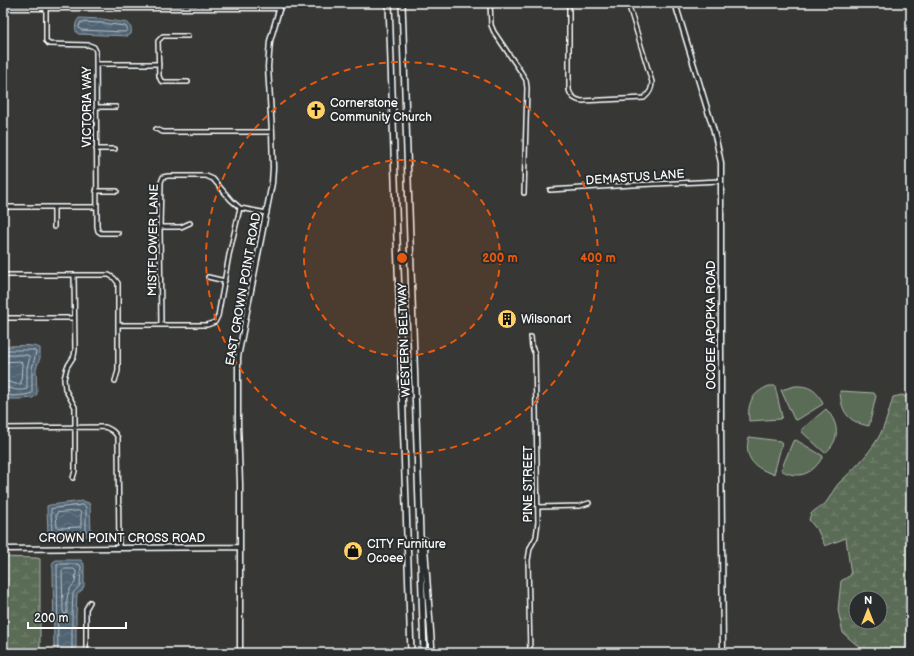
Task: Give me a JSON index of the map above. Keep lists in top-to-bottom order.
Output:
{
  "streets": {
    "highway": ["WESTERN BELTWAY"],
    "street": [
      "VICTORIA WAY",
      "DEMASTUS LANE",
      "MISTFLOWER LANE",
      "EAST CROWN POINT ROAD",
      "OCOEE APOPKA ROAD",
      "PINE STREET",
      "CROWN POINT CROSS ROAD"
    ]
  },
  "crossings": [
    ["DEMASTUS LANE", "OCOEE APOPKA ROAD"],
    ["EAST CROWN POINT ROAD", "CROWN POINT CROSS ROAD"]
  ],
  "places": {
    "church": ["Cornerstone Community Church"],
    "building": ["Wilsonart"],
    "shop": ["CITY Furniture Ocoee"]
  },
  "scale_bar": "200 m",
  "north": "top",
  "rings": ["200 m", "400 m"]
}
